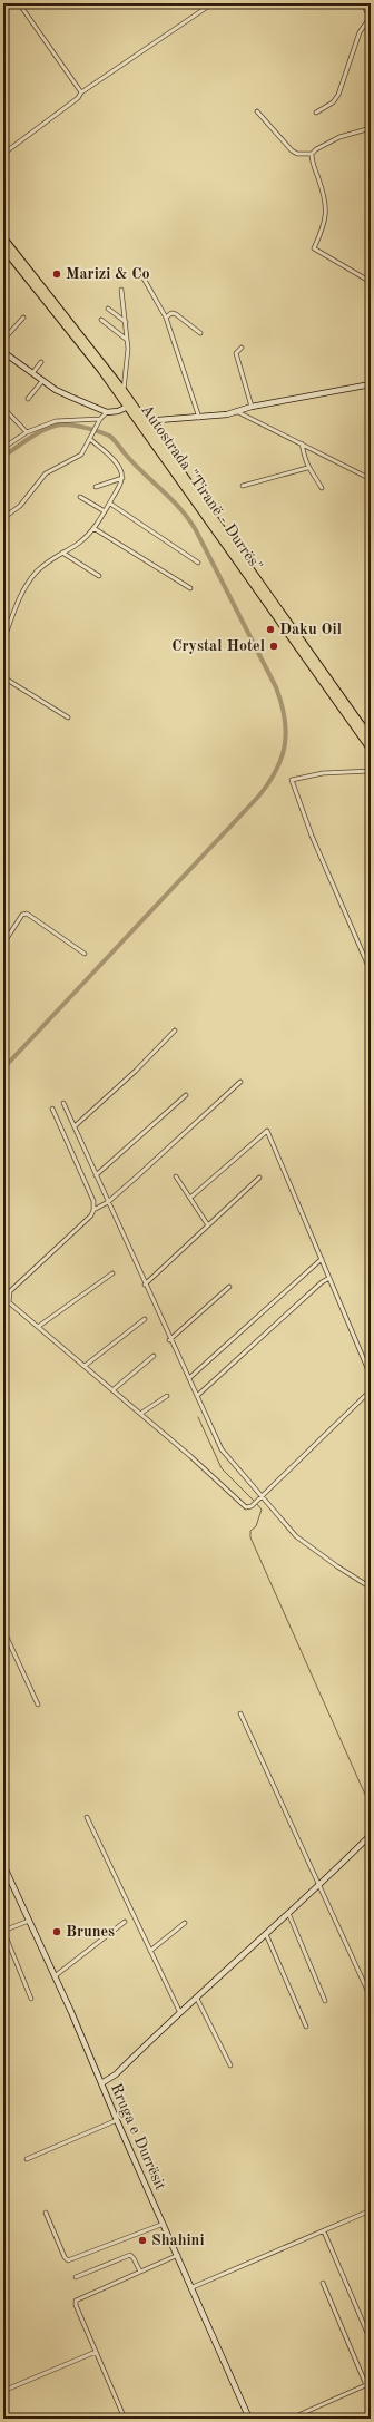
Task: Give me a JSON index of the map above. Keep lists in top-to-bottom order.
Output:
{
  "streets": {
    "highway": ["Autostrada \"Tiranë - Durrës\""],
    "street": ["Rruga e Durrësit"]
  },
  "places": [
    "Marizi & Co",
    "Daku Oil",
    "Crystal Hotel",
    "Brunes",
    "Shahini"
  ]
}
